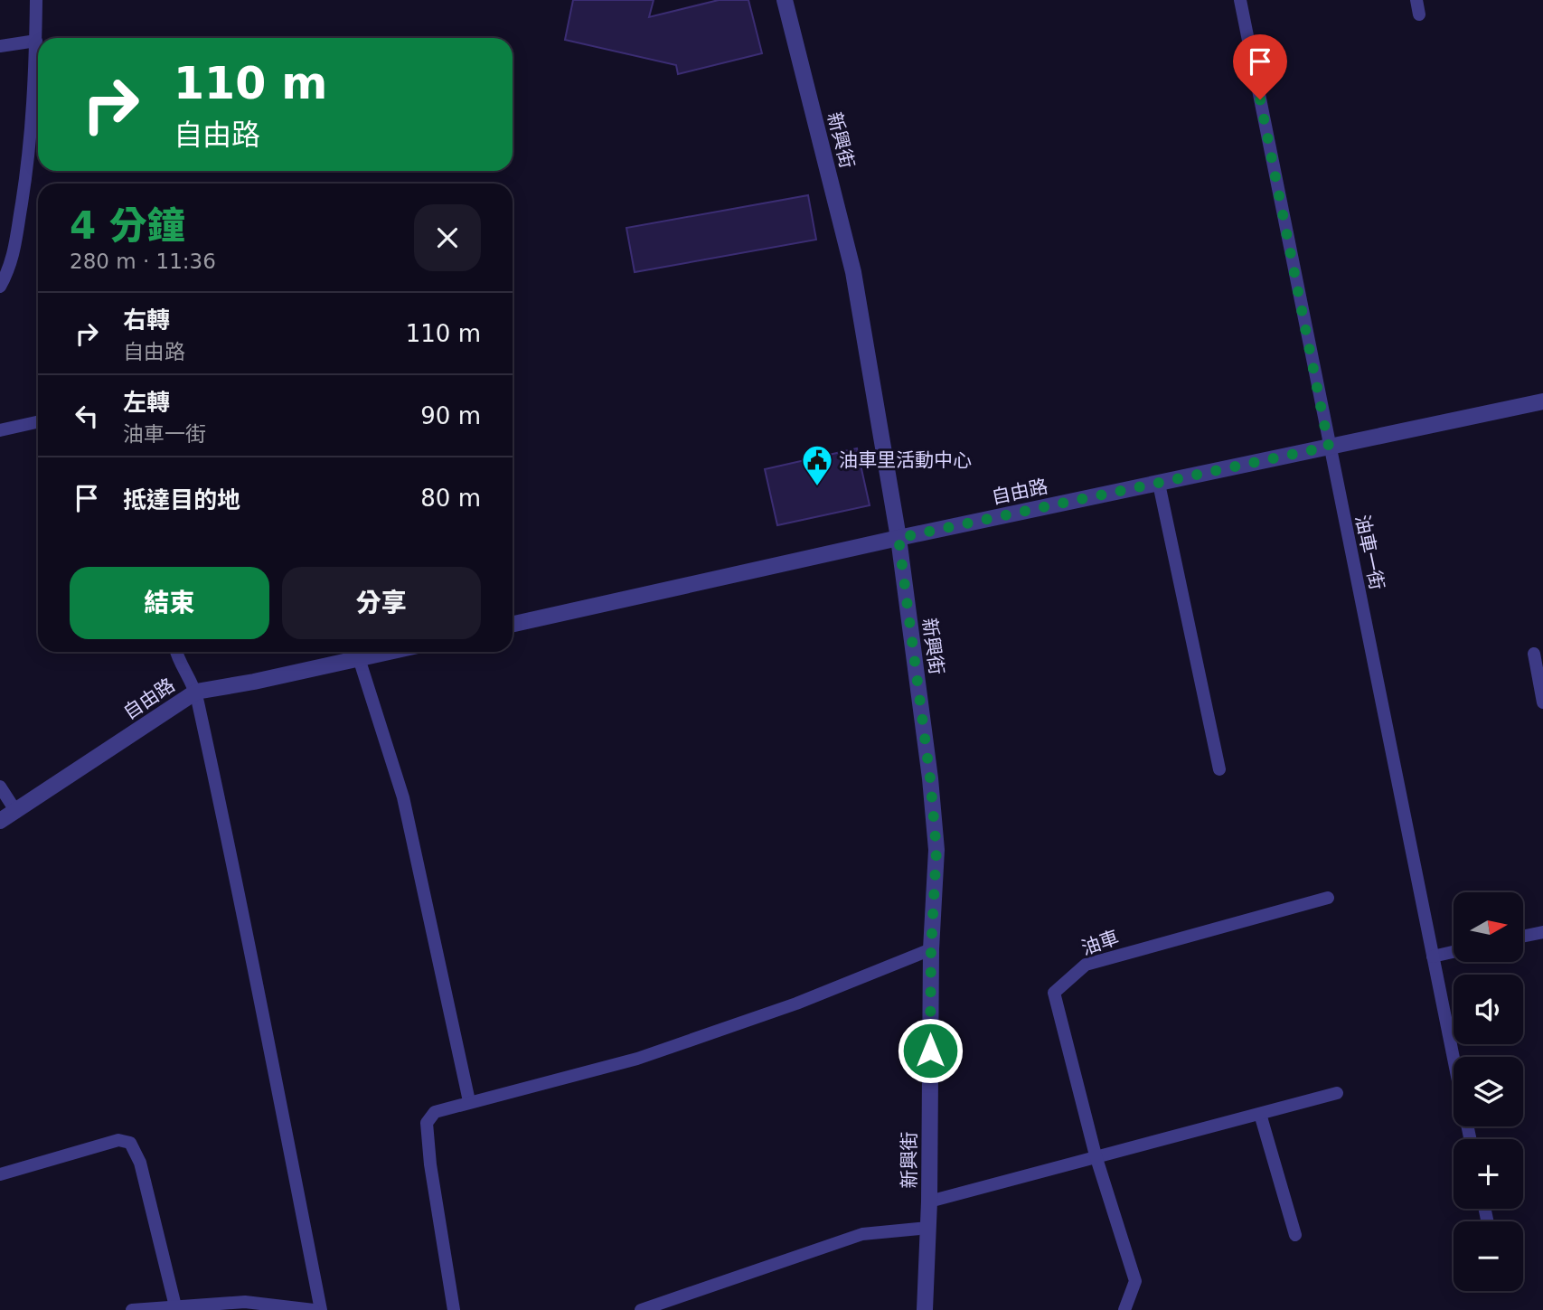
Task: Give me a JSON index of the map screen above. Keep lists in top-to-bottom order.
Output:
{
  "streets": {
    "street": ["新興街", "自由路"],
    "lane": ["油車一街", "油車"]
  },
  "crossings": [
    ["新興街", "自由路"],
    ["自由路", "油車一街"]
  ],
  "places": {
    "public building": ["油車里活動中心"]
  },
  "north": "right",
  "page": {
    "turn": ["110 m", "自由路"],
    "heading": ["4 分鐘", "280 m · 11:36"],
    "list": [
      {
        "name": "右轉",
        "note": "自由路",
        "value": "110 m"
      },
      {
        "name": "左轉",
        "note": "油車一街",
        "value": "90 m"
      },
      {
        "name": "抵達目的地",
        "value": "80 m"
      }
    ],
    "buttons": ["結束", "分享"],
    "map_buttons": ["+", "−"]
  }
}
